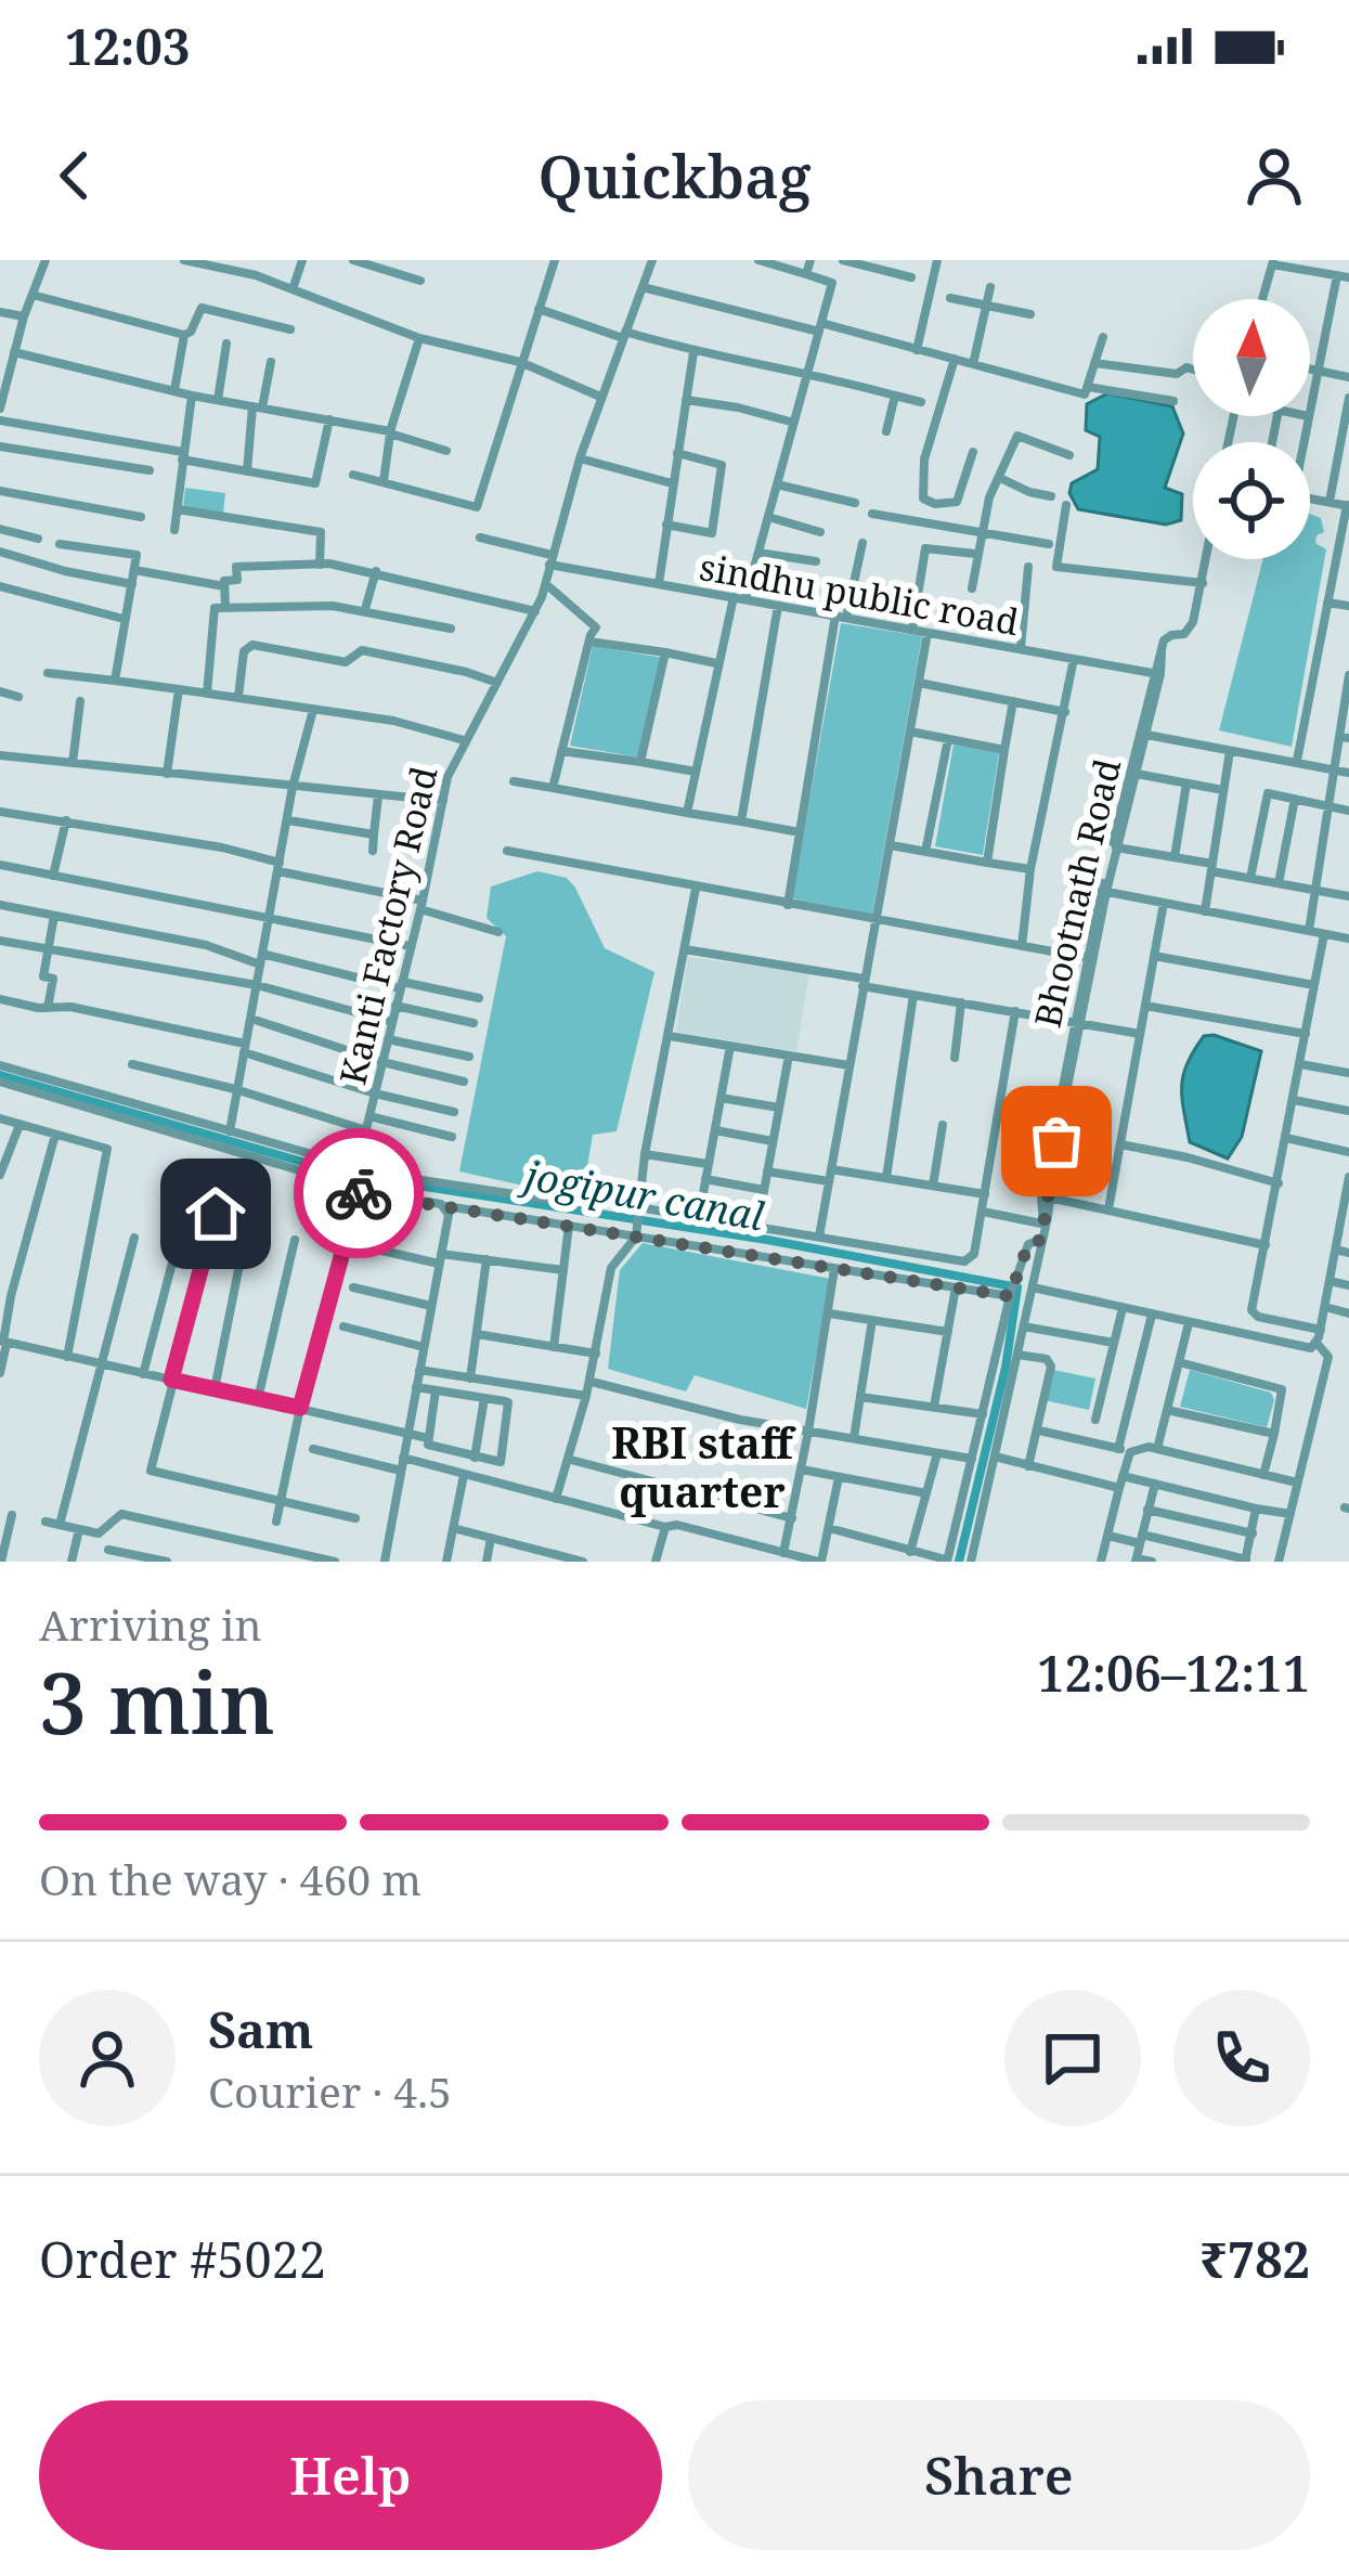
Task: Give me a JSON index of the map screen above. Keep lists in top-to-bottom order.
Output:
{
  "streets": {
    "street": ["sindhu public road", "Bhootnath Road", "Kanti Factory Road"]
  },
  "crossings": [
    ["sindhu public road", "Bhootnath Road"],
    ["sindhu public road", "Kanti Factory Road"]
  ],
  "districts": ["RBI staff quarter"],
  "water": ["jogipur canal"],
  "north": "top",
  "page": {
    "status": "12:03",
    "header": "Quickbag",
    "heading": ["3 min", "Arriving in", "12:06–12:11"],
    "panel": [
      "Sam",
      "Courier · 4.5",
      "Order #5022",
      "₹782"
    ],
    "bar": "On the way · 460 m",
    "buttons": ["Help", "Share"]
  }
}
